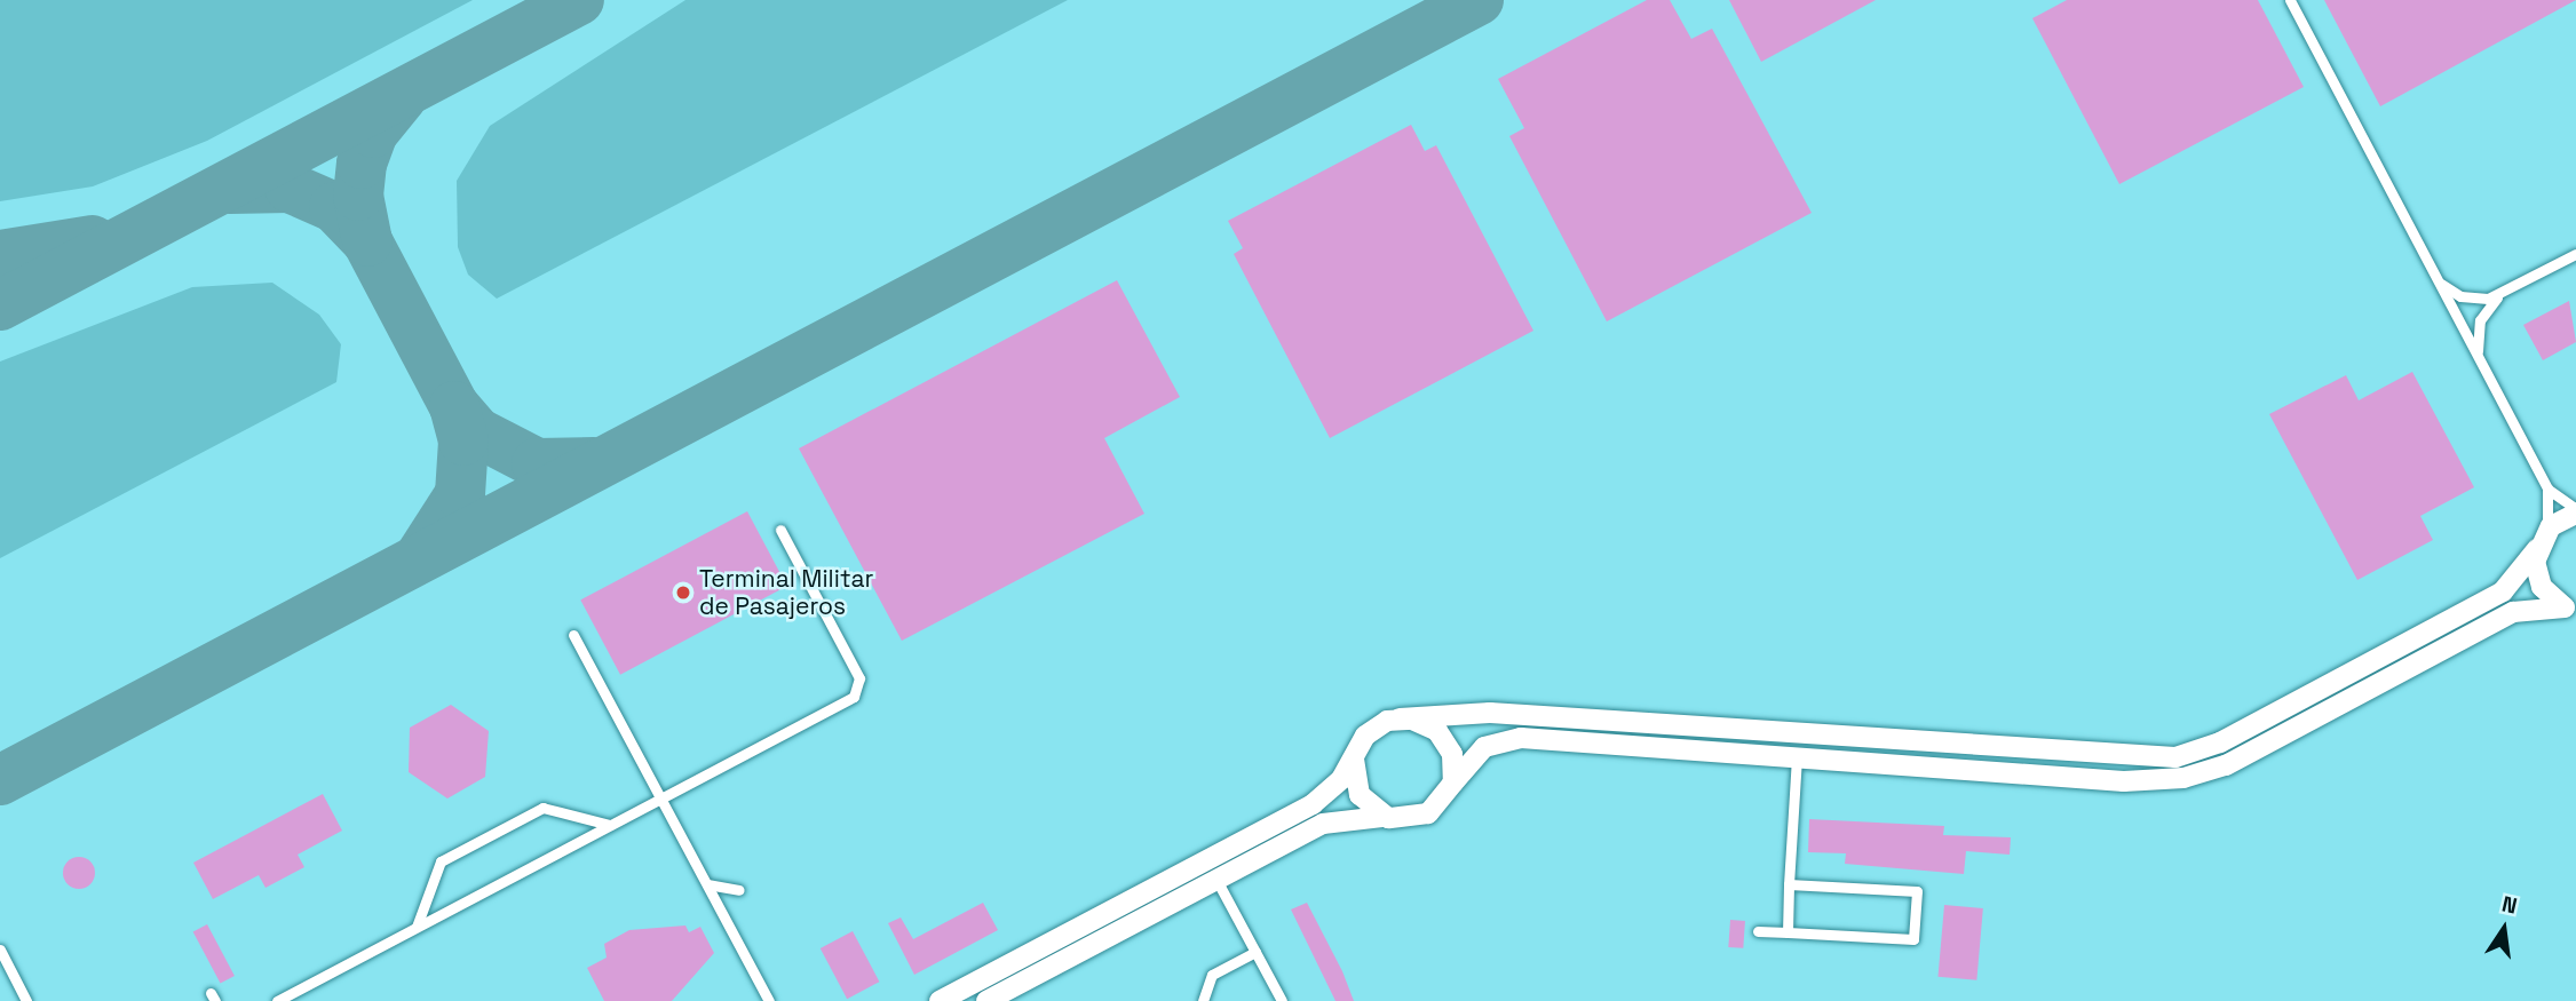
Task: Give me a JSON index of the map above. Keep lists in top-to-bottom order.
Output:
{
  "places": ["Terminal Militar de Pasajeros"],
  "north": "top"
}
